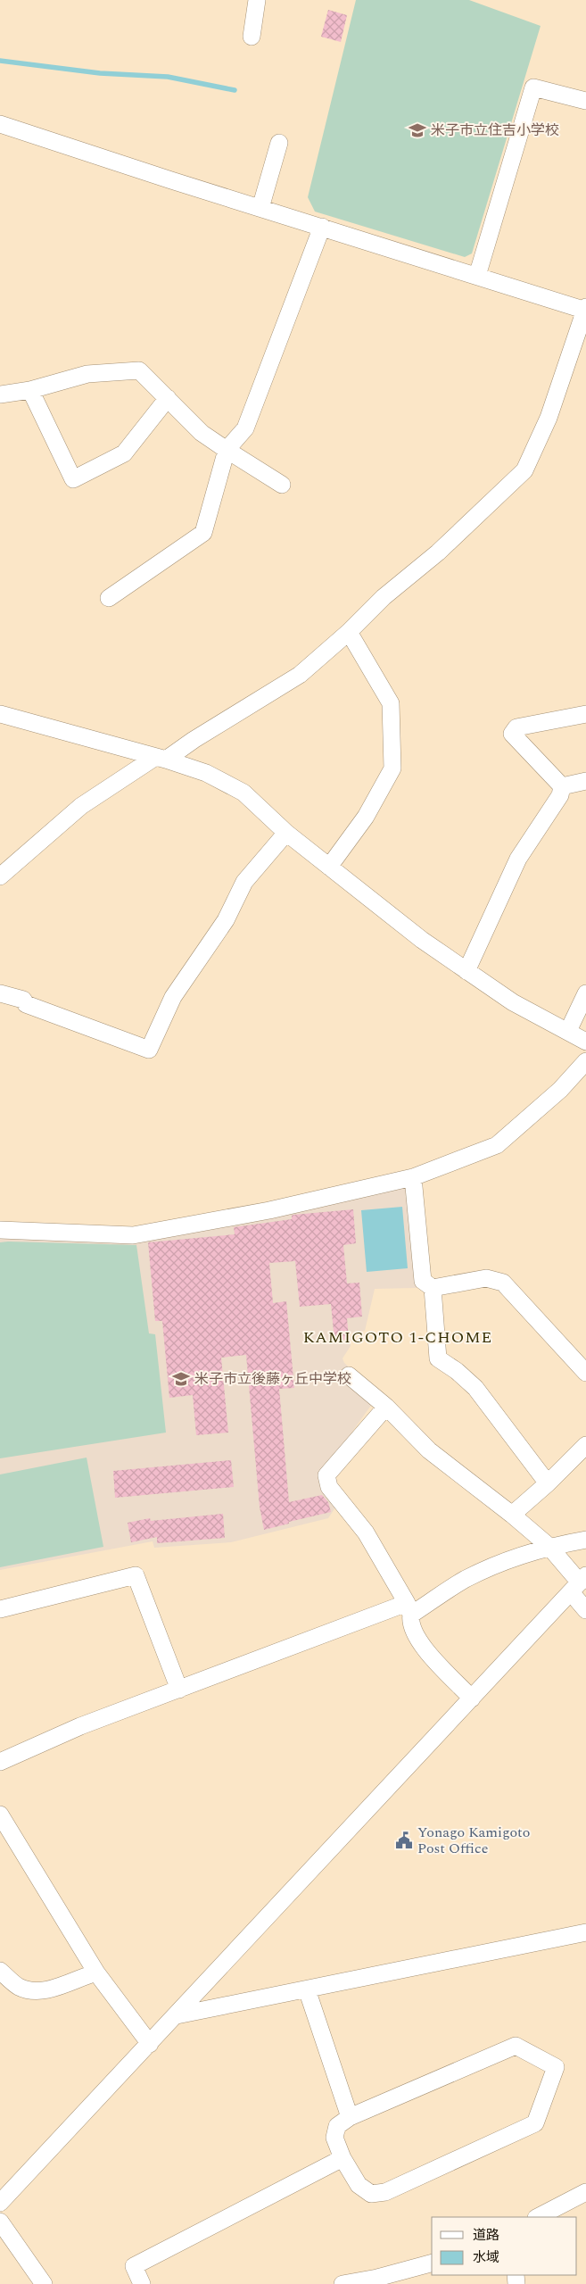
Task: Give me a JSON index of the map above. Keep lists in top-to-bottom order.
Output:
{
  "districts": ["KAMIGOTO 1-CHOME"],
  "places": {
    "school or university": ["米子市立住吉小学校", "米子市立後藤ヶ丘中学校"],
    "public building": ["Yonago Kamigoto Post Office"]
  },
  "legend": ["道路", "水域"]
}
